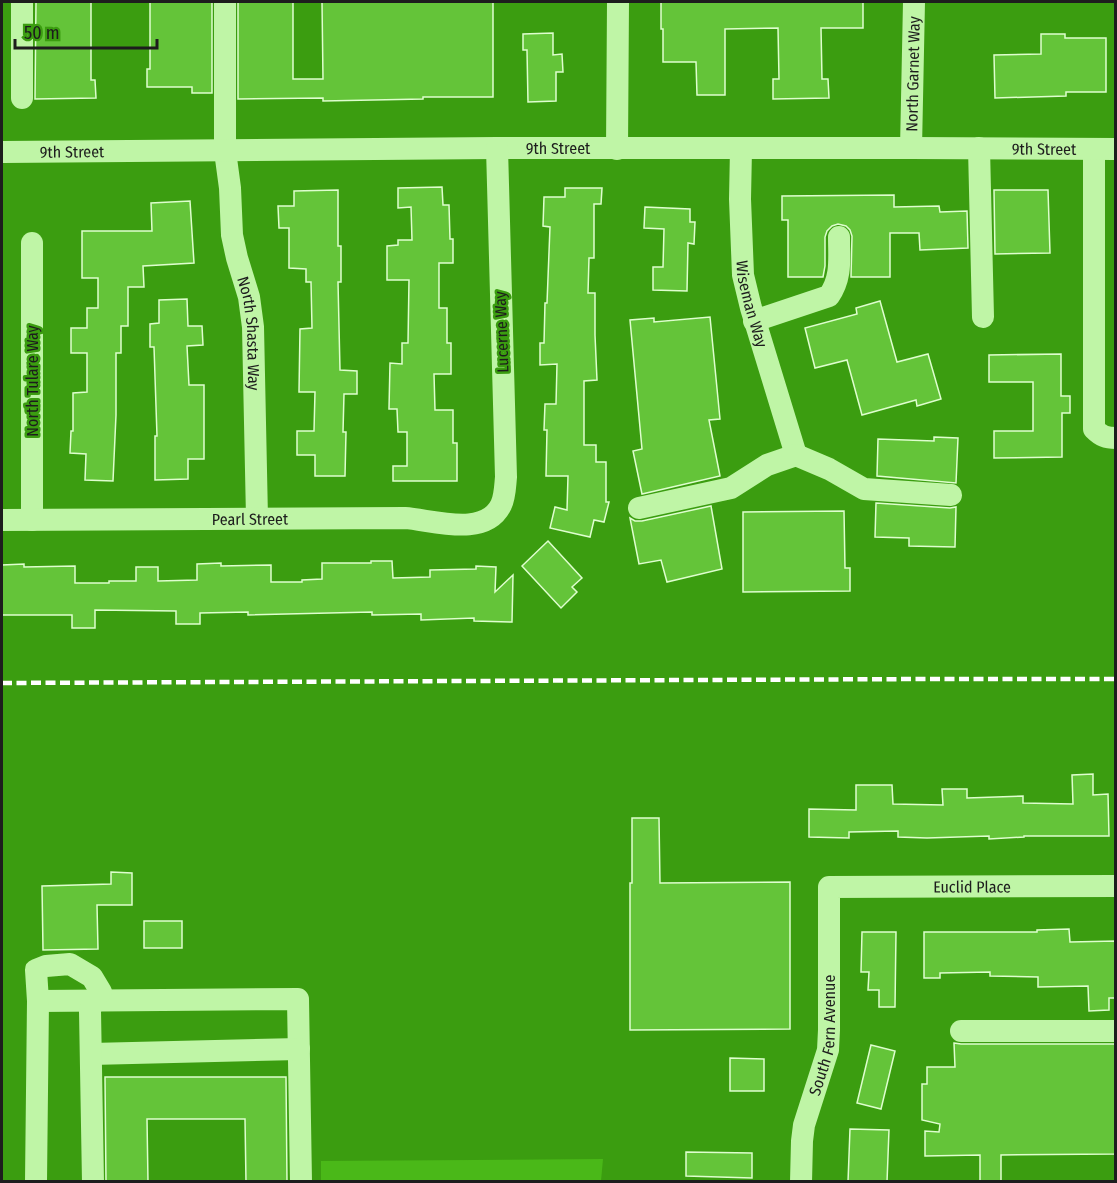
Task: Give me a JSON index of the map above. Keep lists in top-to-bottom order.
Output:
{
  "streets": {
    "street": [
      "North Garnet Way",
      "9th Street",
      "Wiseman Way",
      "Lucerne Way",
      "North Shasta Way",
      "North Tulare Way",
      "Pearl Street",
      "Euclid Place",
      "South Fern Avenue"
    ]
  },
  "crossings": [
    ["North Garnet Way", "9th Street"],
    ["9th Street", "Wiseman Way"],
    ["9th Street", "Lucerne Way"],
    ["9th Street", "North Shasta Way"],
    ["Lucerne Way", "Pearl Street"],
    ["North Shasta Way", "Pearl Street"],
    ["North Tulare Way", "Pearl Street"],
    ["Euclid Place", "South Fern Avenue"]
  ],
  "scale_bar": "50 m"
}
